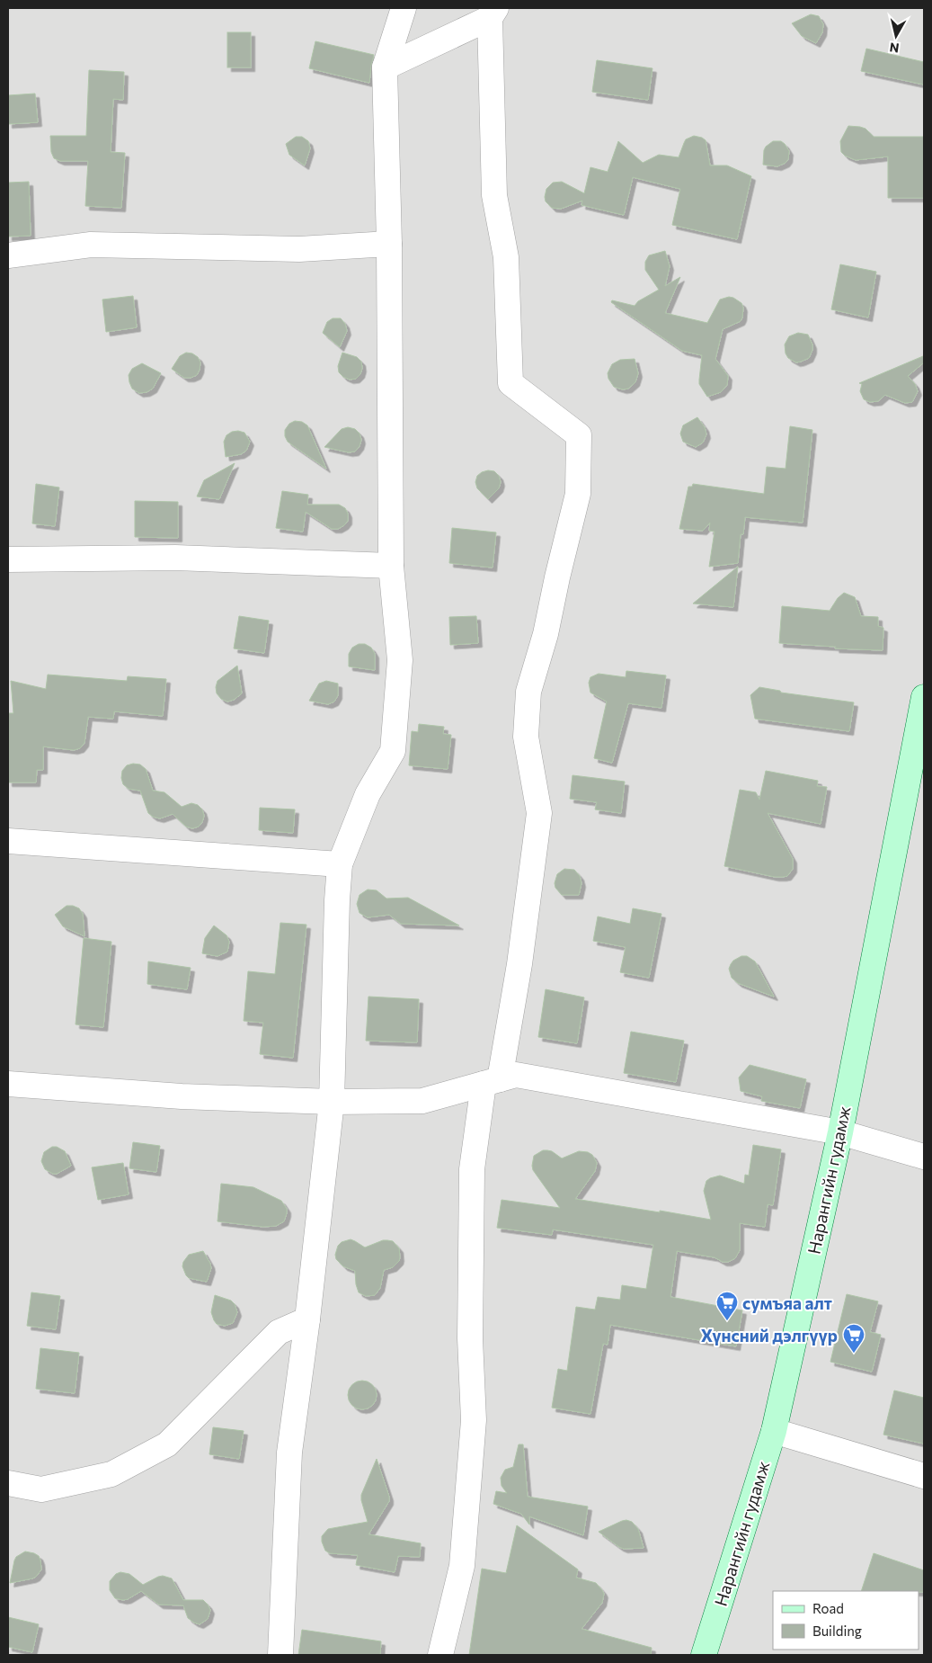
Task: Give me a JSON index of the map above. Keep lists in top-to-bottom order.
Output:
{
  "streets": {
    "main road": ["Нарангийн гудамж"]
  },
  "places": {
    "supermarket": ["сумъяа алт", "Хүнсний дэлгүүр"]
  },
  "legend": ["Road", "Building"],
  "north": "bottom"
}
